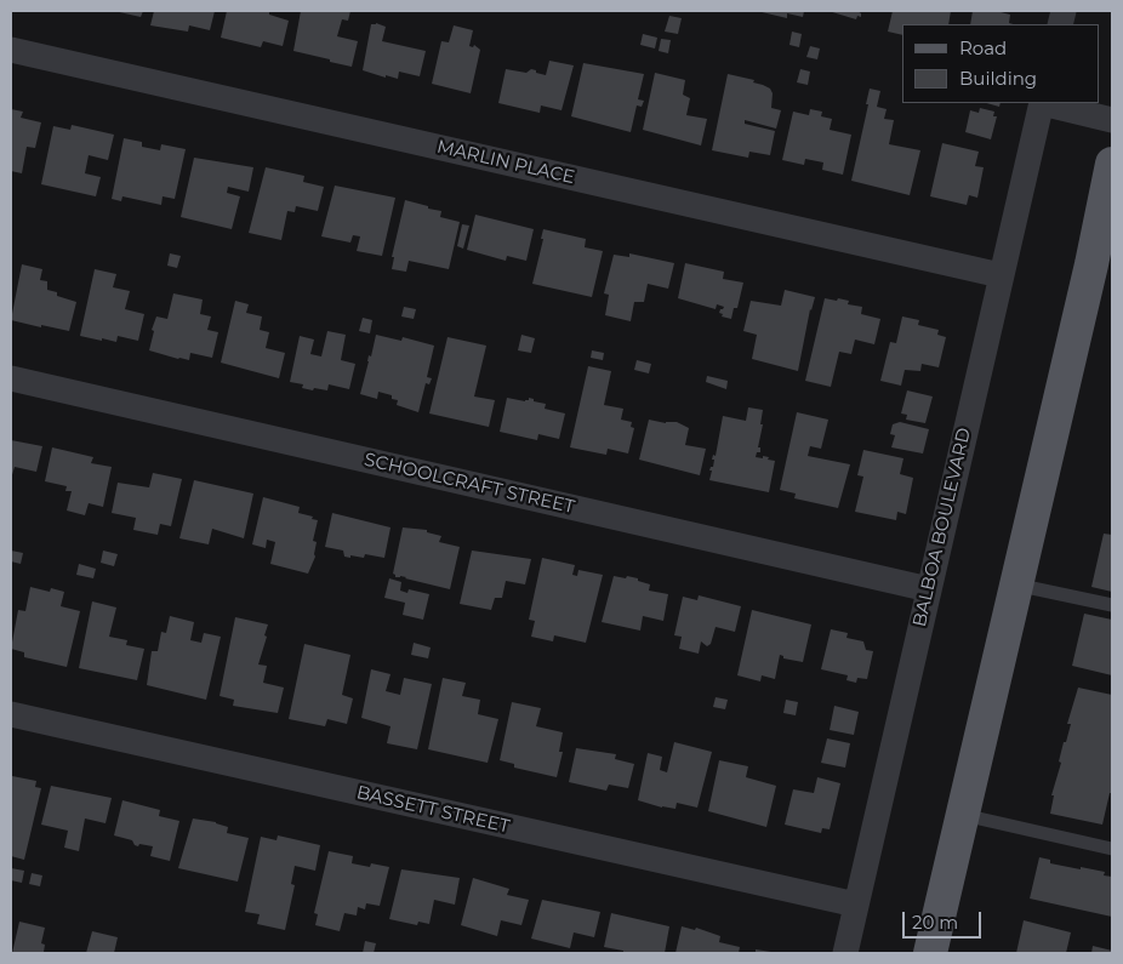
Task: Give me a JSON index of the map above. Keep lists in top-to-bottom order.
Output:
{
  "streets": {
    "street": [
      "MARLIN PLACE",
      "SCHOOLCRAFT STREET",
      "BALBOA BOULEVARD",
      "BASSETT STREET"
    ]
  },
  "crossings": [
    ["MARLIN PLACE", "BALBOA BOULEVARD"],
    ["SCHOOLCRAFT STREET", "BALBOA BOULEVARD"],
    ["BALBOA BOULEVARD", "BASSETT STREET"]
  ],
  "legend": ["Road", "Building"],
  "scale_bar": "20 m"
}
